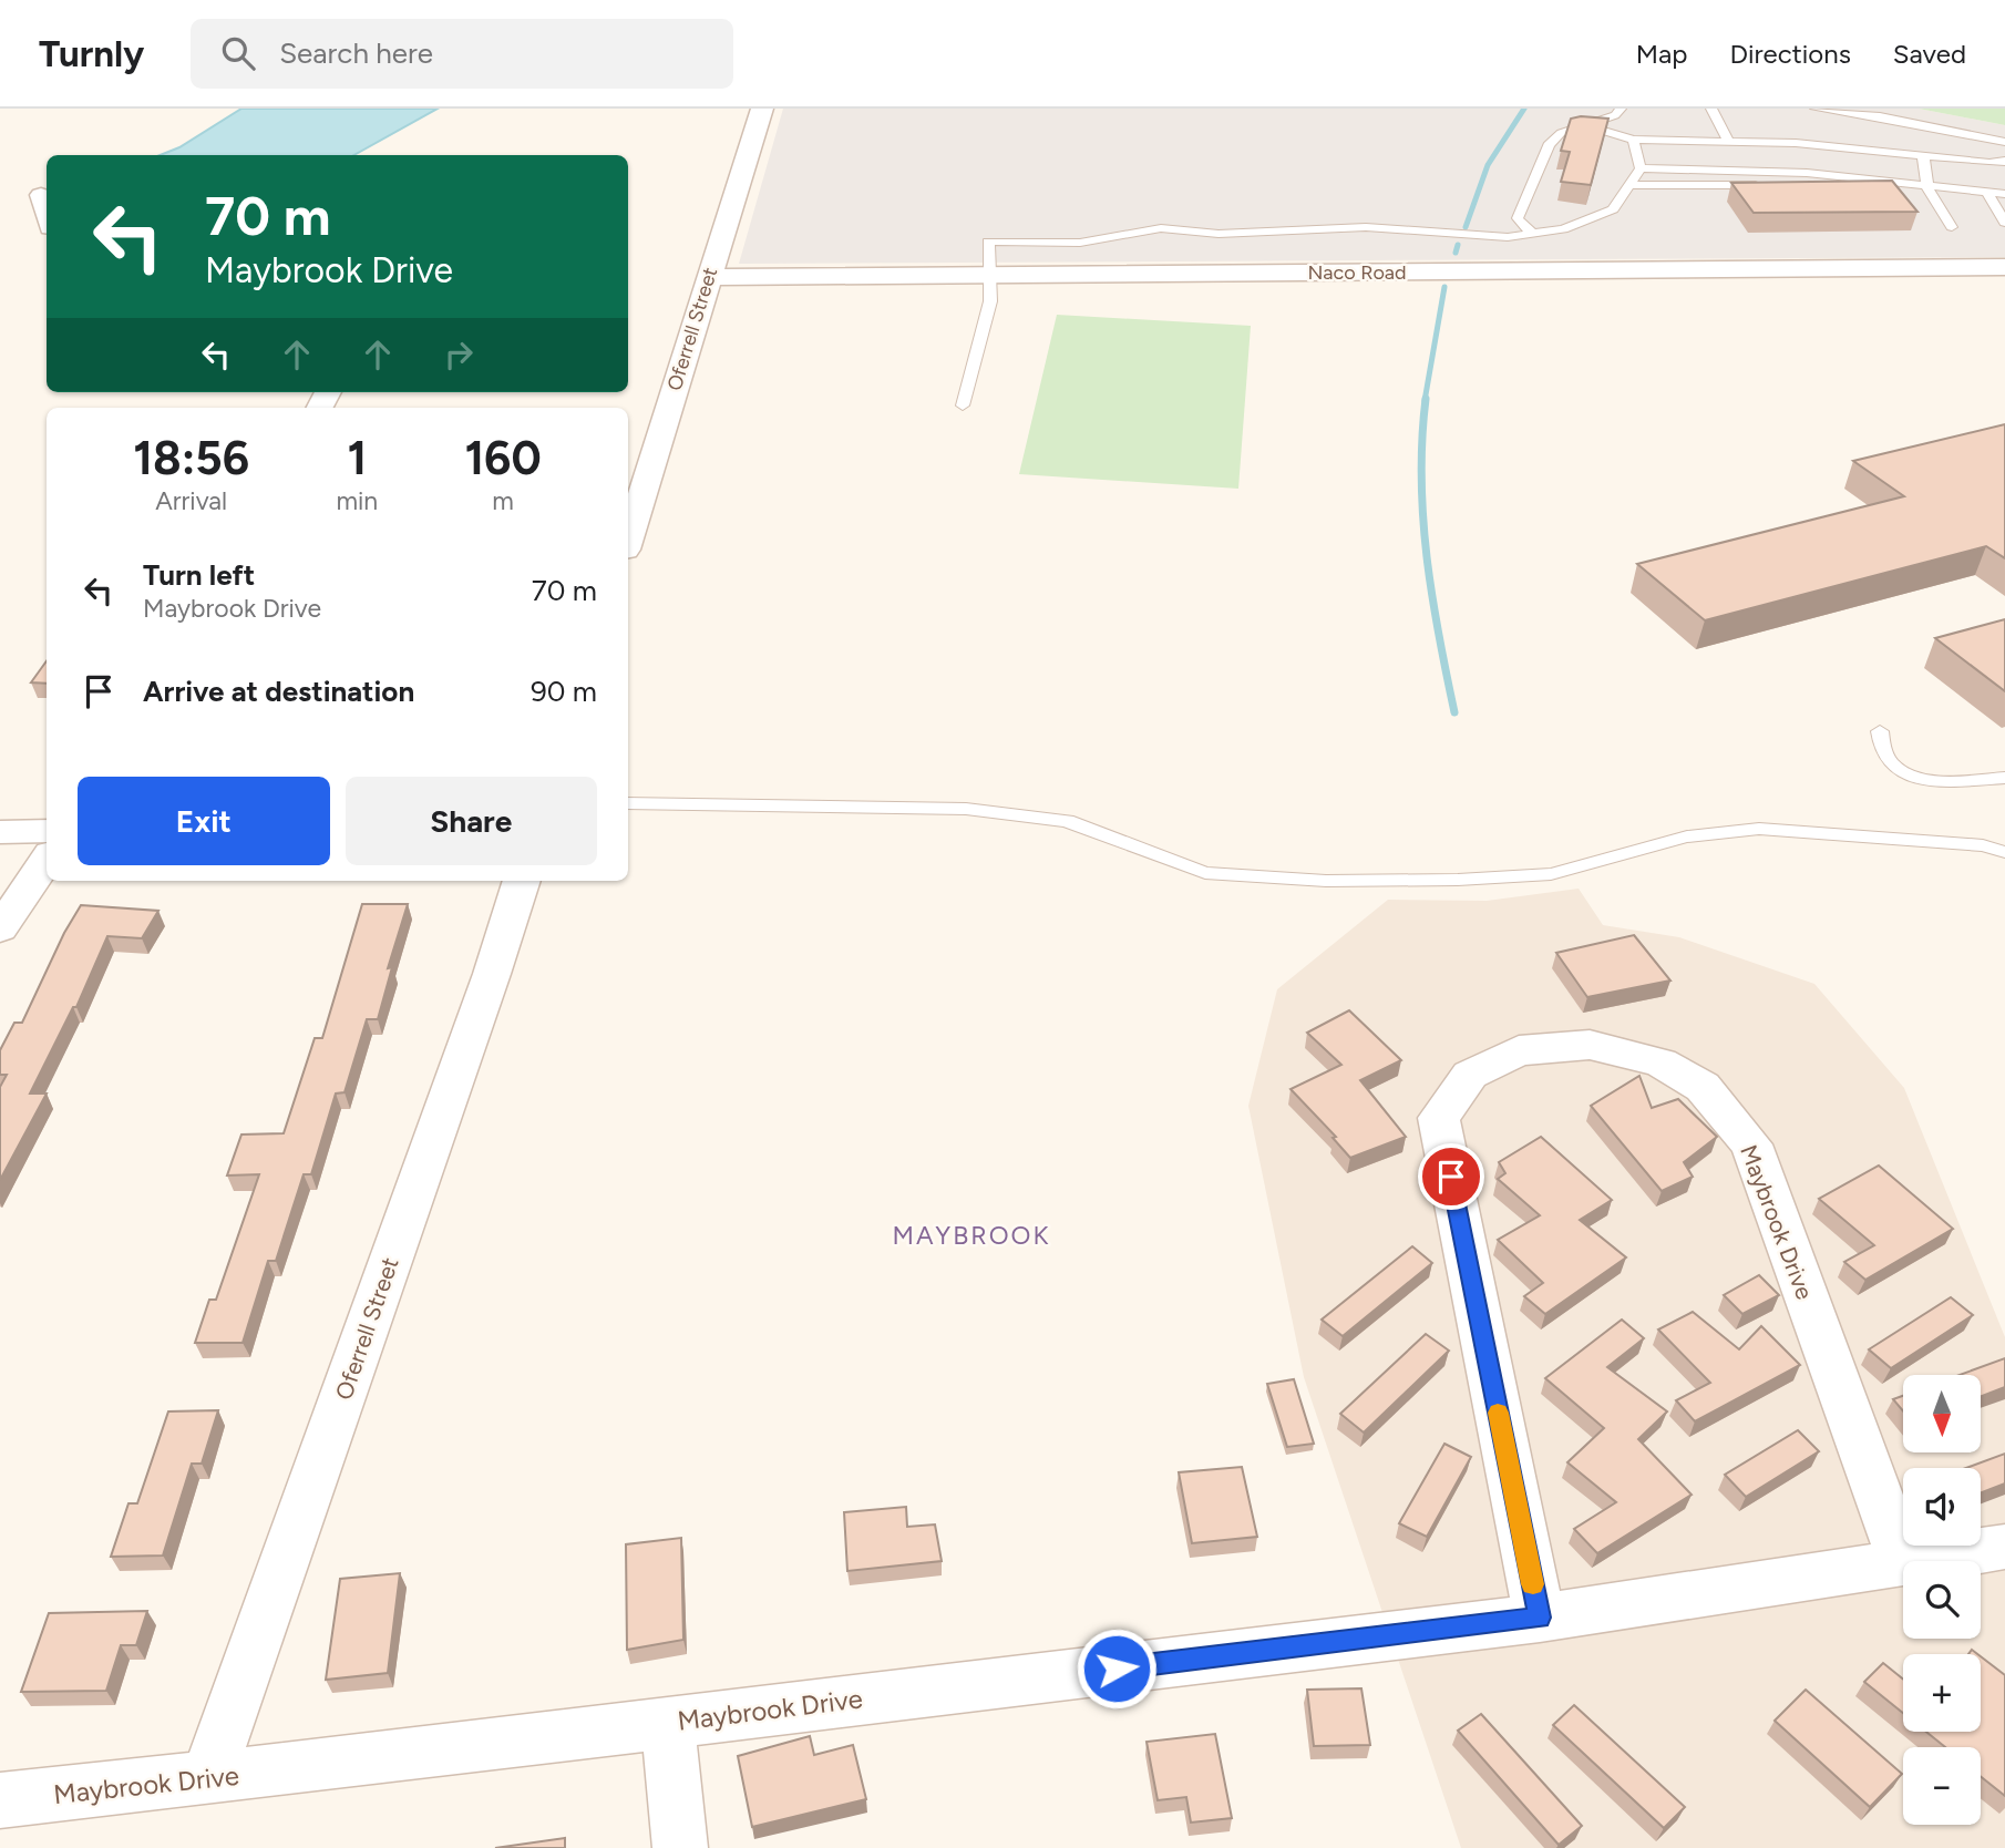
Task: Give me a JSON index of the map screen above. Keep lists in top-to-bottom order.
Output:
{
  "streets": {
    "street": ["Naco Road", "Oferrell Street", "Maybrook Drive"]
  },
  "crossings": [
    ["Naco Road", "Oferrell Street"],
    ["Oferrell Street", "Maybrook Drive"]
  ],
  "districts": ["MAYBROOK"],
  "north": "bottom",
  "page": {
    "header": "Turnly",
    "search": "Search here",
    "nav": ["Map", "Directions", "Saved"],
    "turn": ["70 m", "Maybrook Drive"],
    "eta": [
      "18:56",
      "Arrival",
      "1",
      "min",
      "160",
      "m"
    ],
    "list": [
      {
        "name": "Turn left",
        "note": "Maybrook Drive",
        "value": "70 m"
      },
      {
        "name": "Arrive at destination",
        "value": "90 m"
      }
    ],
    "buttons": ["Exit", "Share"],
    "map_buttons": ["+", "−"]
  }
}
